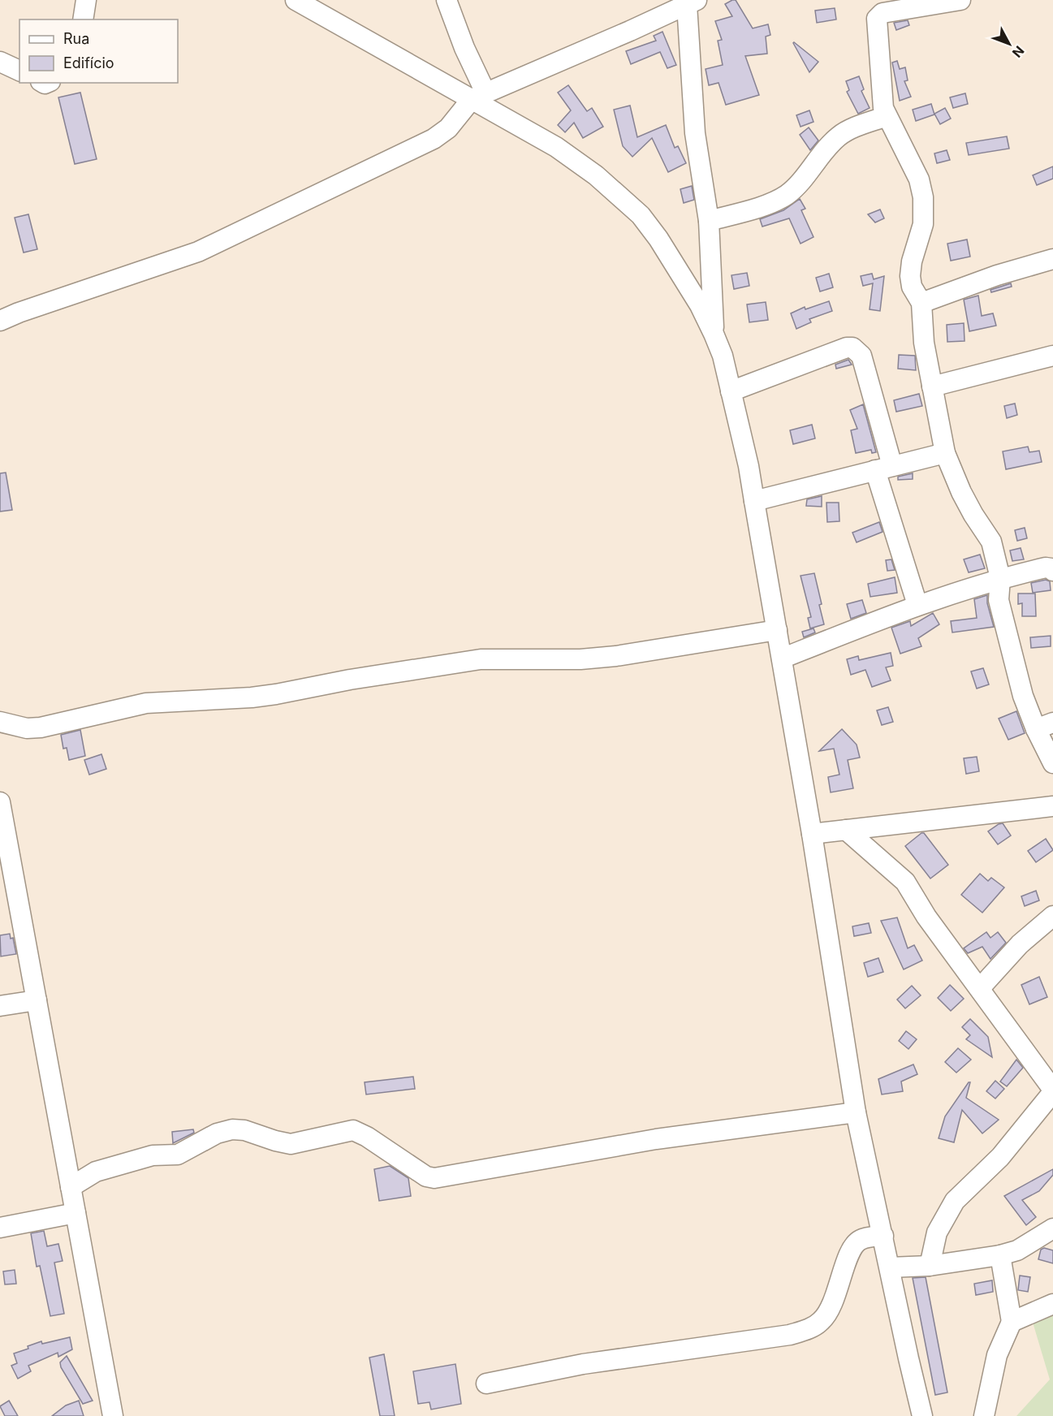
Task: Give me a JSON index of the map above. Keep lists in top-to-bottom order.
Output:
{
  "legend": ["Rua", "Edifício"],
  "north": "bottom right"
}
